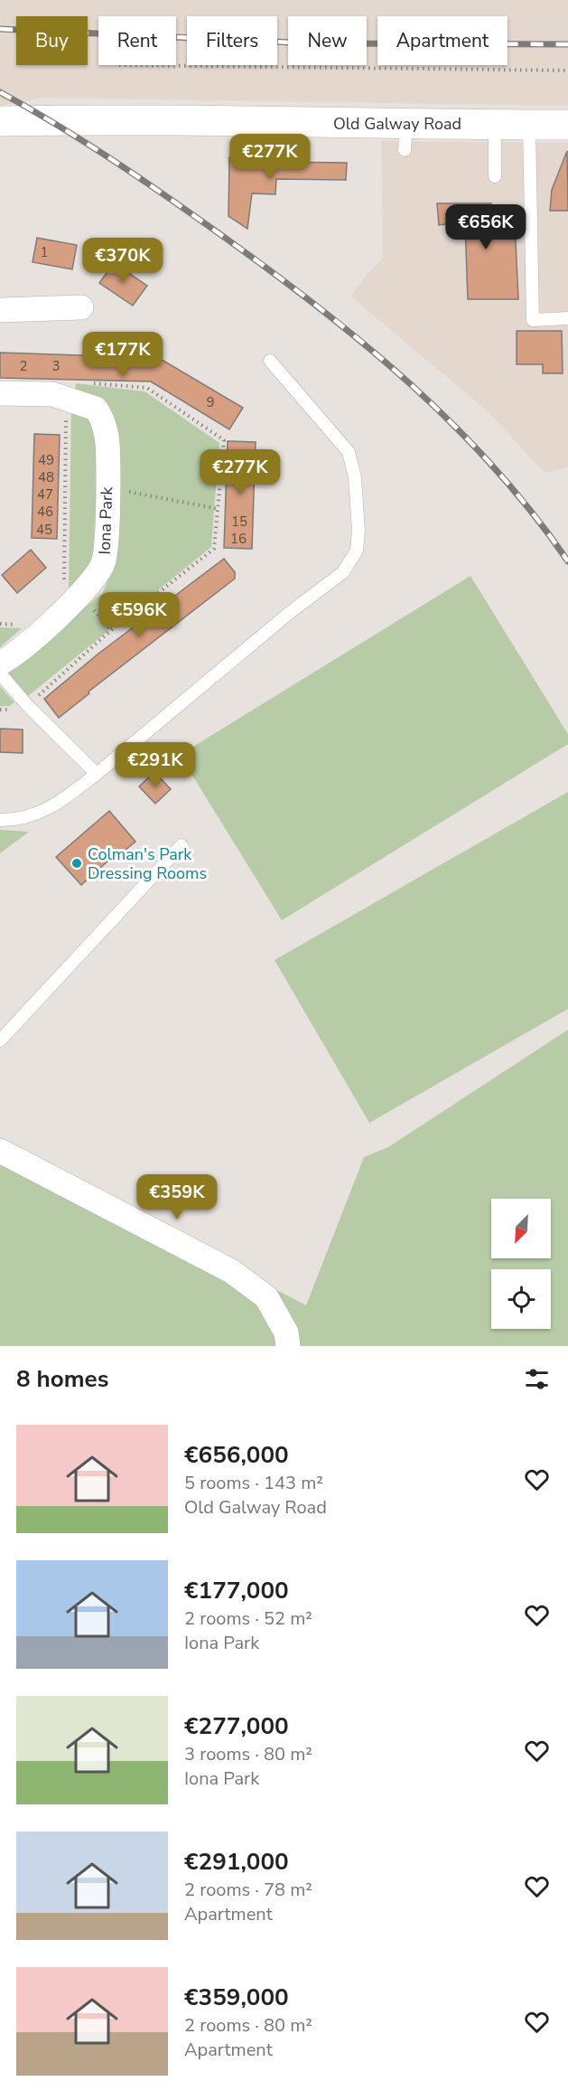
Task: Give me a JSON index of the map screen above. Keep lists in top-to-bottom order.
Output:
{
  "streets": {
    "main road": ["Old Galway Road"],
    "street": ["Iona Park"]
  },
  "places": ["Colman's Park Dressing Rooms"],
  "house_numbers": [
    "1",
    "2",
    "3",
    "9",
    "49",
    "48",
    "47",
    "46",
    "15",
    "45",
    "16"
  ],
  "north": "bottom left",
  "page": {
    "chip": [
      "Buy",
      "Rent",
      "Filters",
      "New",
      "Apartment"
    ],
    "price": [
      "€277K",
      "€656K",
      "€370K",
      "€177K",
      "€277K",
      "€596K",
      "€291K",
      "€359K"
    ],
    "heading": "8 homes",
    "list": [
      {
        "name": "€656,000",
        "note": "5 rooms · 143 m² · Old Galway Road"
      },
      {
        "name": "€177,000",
        "note": "2 rooms · 52 m² · Iona Park"
      },
      {
        "name": "€277,000",
        "note": "3 rooms · 80 m² · Iona Park"
      },
      {
        "name": "€291,000",
        "note": "2 rooms · 78 m² · Apartment"
      },
      {
        "name": "€359,000",
        "note": "2 rooms · 80 m² · Apartment"
      }
    ]
  }
}
